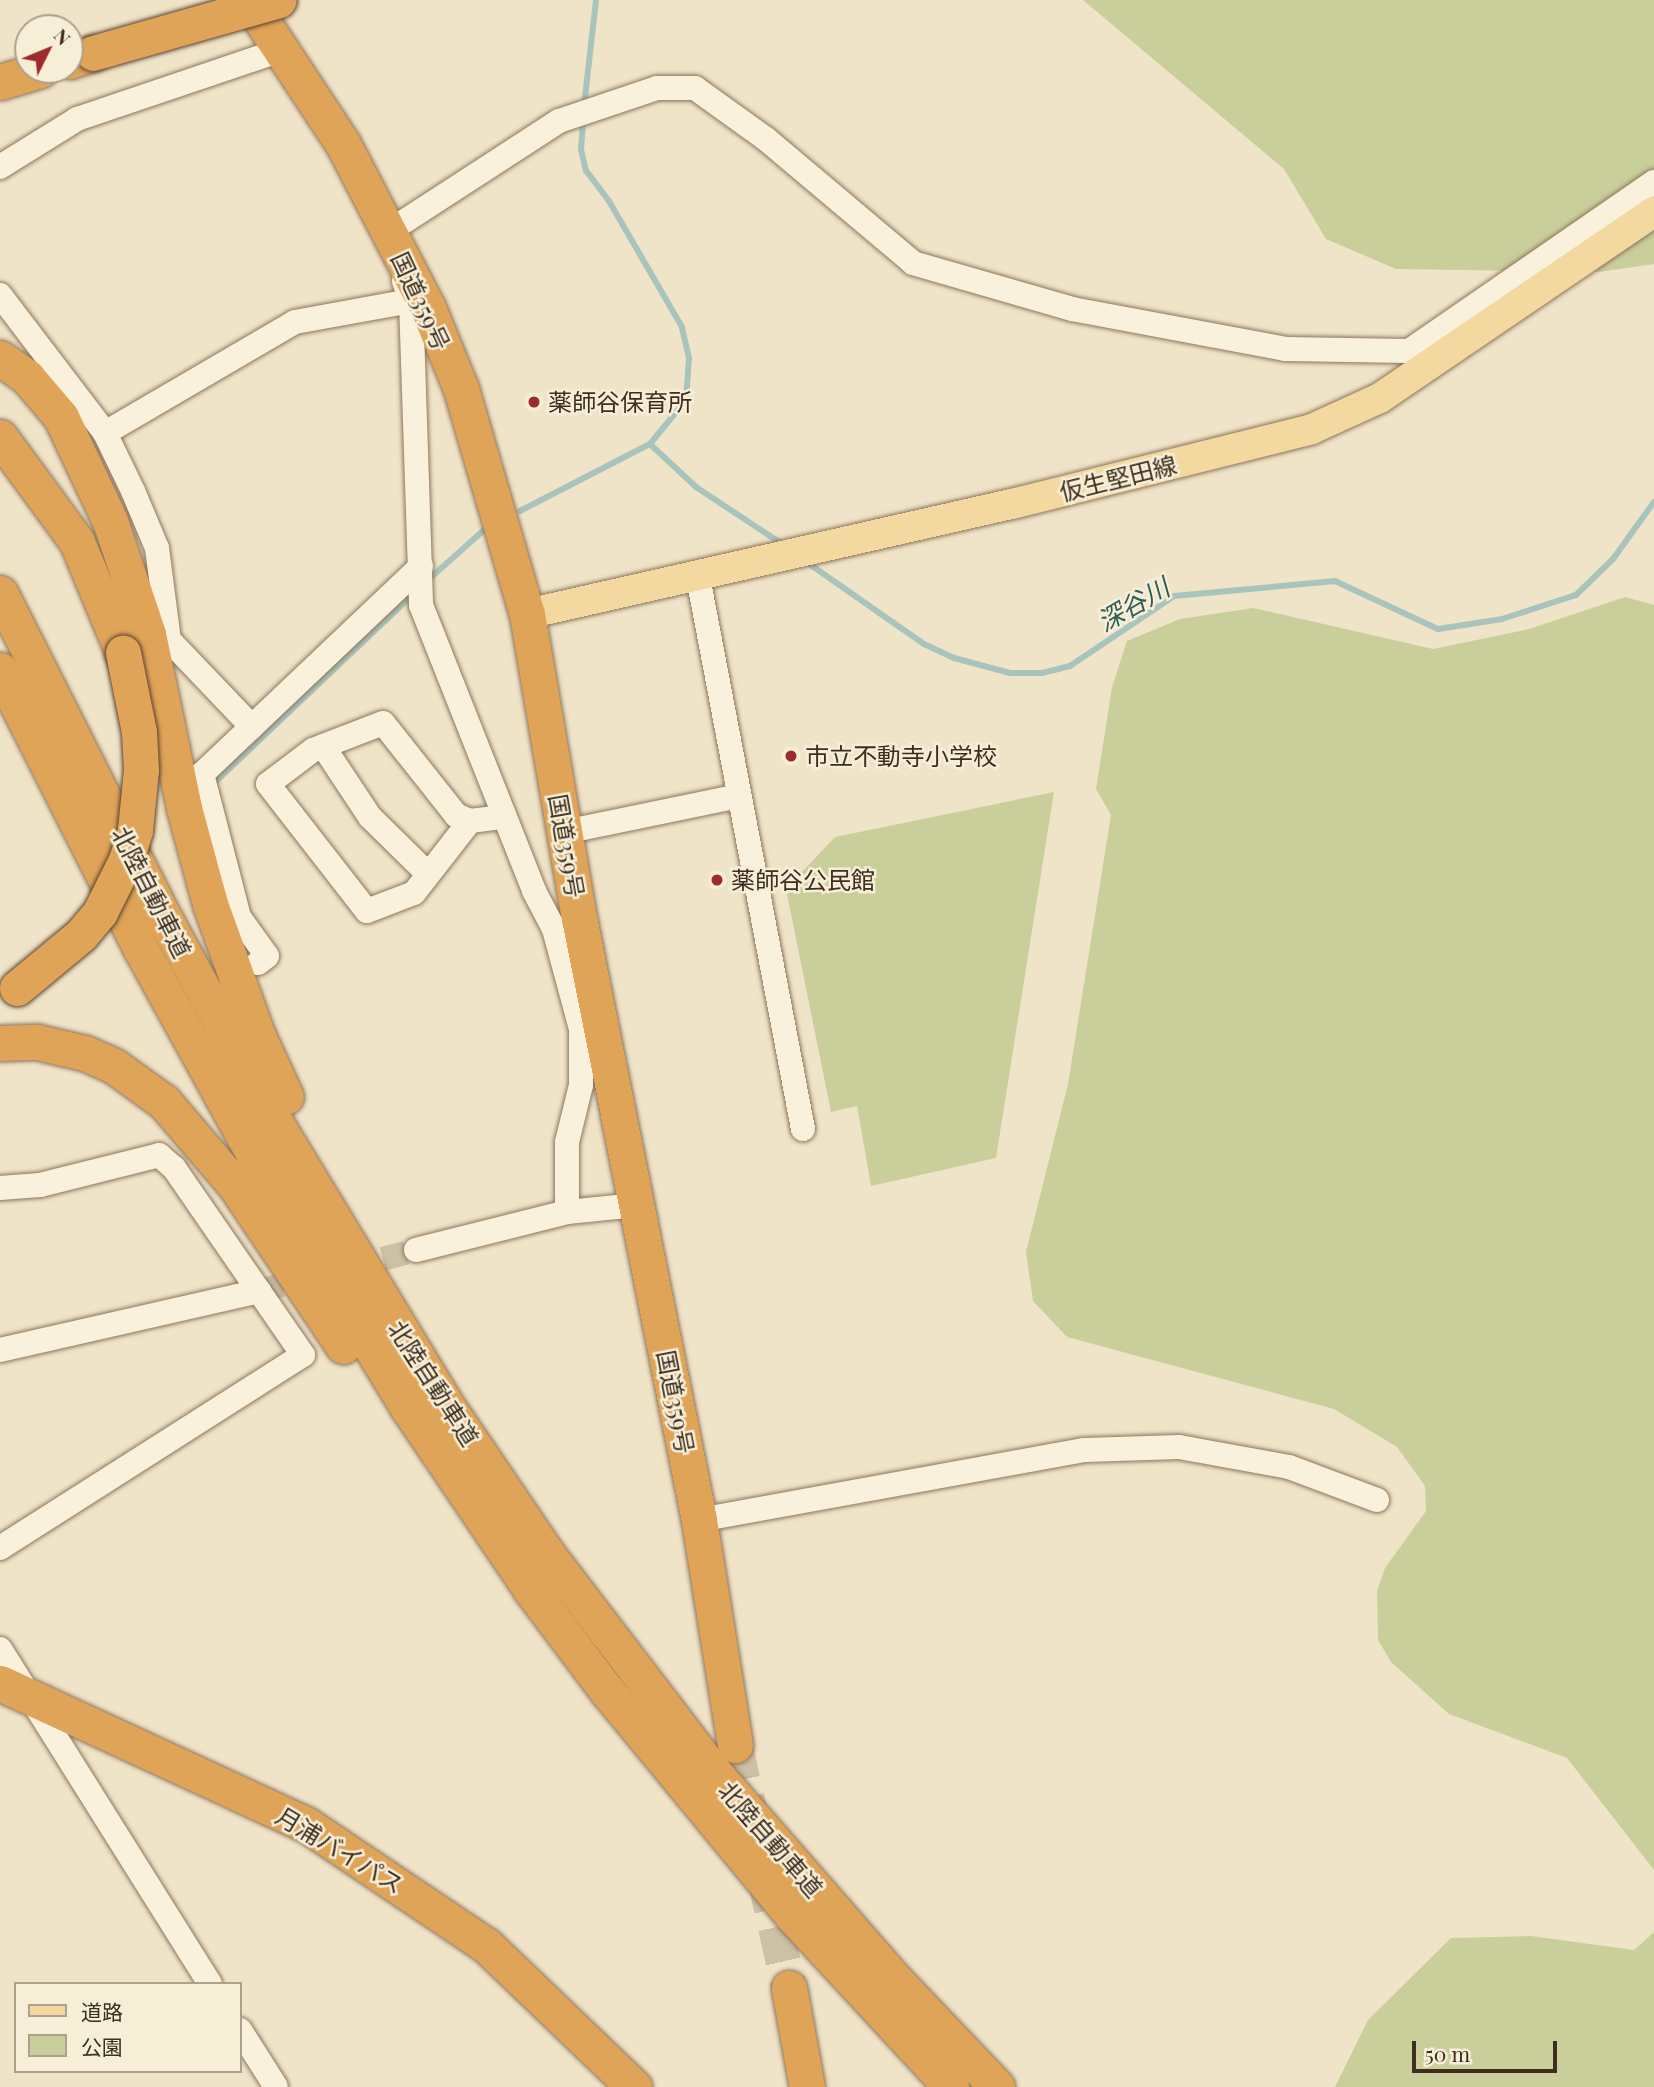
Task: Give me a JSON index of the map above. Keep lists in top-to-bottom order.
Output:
{
  "streets": {
    "highway": ["国道359号", "北陸自動車道", "月浦バイパス"],
    "main road": ["仮生堅田線"]
  },
  "crossings": [
    ["国道359号", "仮生堅田線"]
  ],
  "water": ["深谷川"],
  "places": ["薬師谷保育所", "市立不動寺小学校", "薬師谷公民館"],
  "legend": ["道路", "公園"],
  "scale_bar": "50 m",
  "north": "top right"
}
